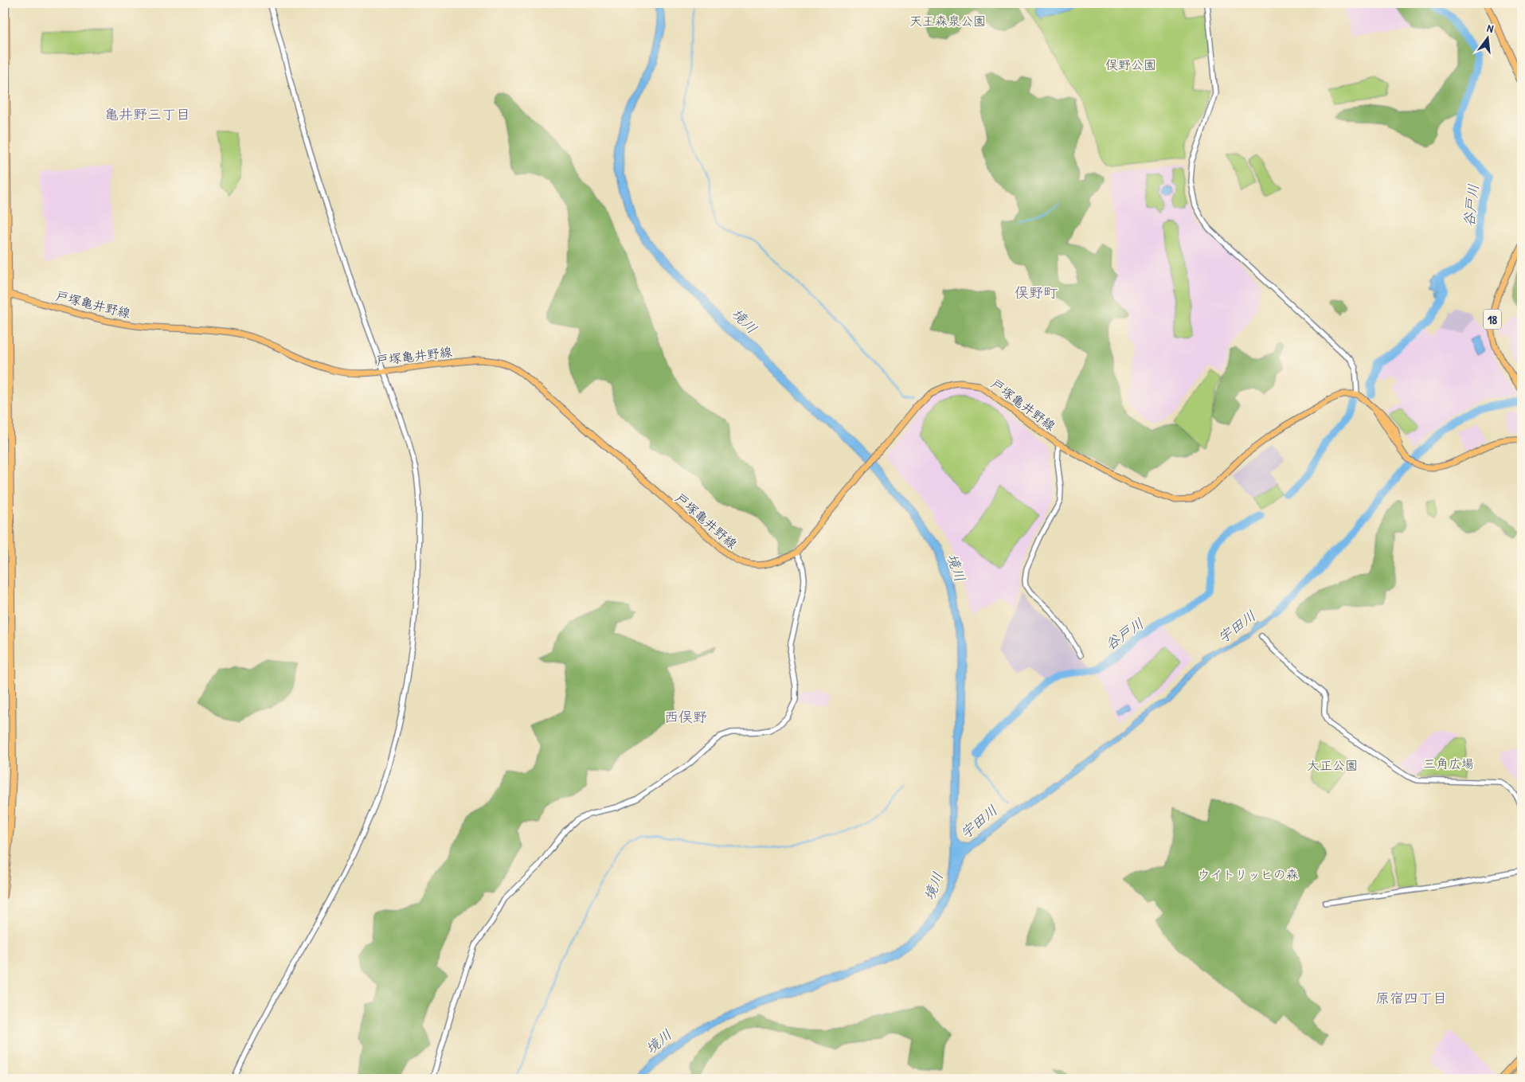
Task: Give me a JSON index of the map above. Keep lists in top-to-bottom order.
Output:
{
  "streets": {
    "main road": ["戸塚亀井野線", "18"]
  },
  "districts": [
    "亀井野三丁目",
    "俣野町",
    "西俣野",
    "原宿四丁目"
  ],
  "water": ["谷戸川", "境川", "宇田川"],
  "parks": [
    "天王森泉公園",
    "俣野公園",
    "三角広場",
    "大正公園",
    "ウイトリッヒの森"
  ],
  "north": "top"
}
